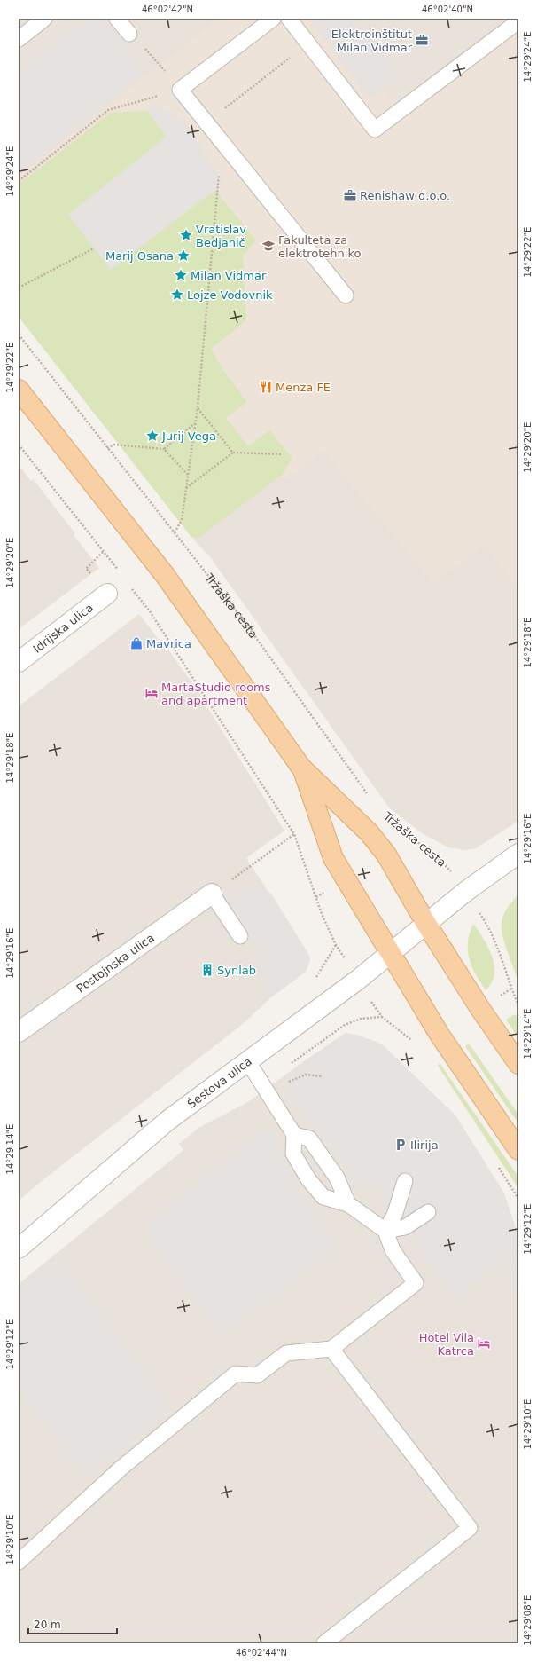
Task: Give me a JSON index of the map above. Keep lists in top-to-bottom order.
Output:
{
  "streets": {
    "street": ["Idrijska ulica", "Postojnska ulica", "Šestova ulica"],
    "path": ["Tržaška cesta"]
  },
  "places": {
    "office": ["Elektroinštitut Milan Vidmar", "Renishaw d.o.o."],
    "place": [
      "Vratislav Bedjanič",
      "Marij Osana",
      "Milan Vidmar",
      "Lojze Vodovnik",
      "Jurij Vega"
    ],
    "school or university": ["Fakulteta za elektrotehniko"],
    "restaurant": ["Menza FE"],
    "shop": ["Mavrica"],
    "hotel": ["MartaStudio rooms and apartment", "Hotel Vila Katrca"],
    "building": ["Synlab"],
    "parking": ["Ilirija"]
  },
  "scale_bar": "20 m",
  "coordinates": [
    "46°02'42\"N",
    "46°02'40\"N",
    "14°29'24\"E",
    "14°29'22\"E",
    "14°29'20\"E",
    "14°29'18\"E",
    "14°29'16\"E",
    "14°29'14\"E",
    "14°29'12\"E",
    "14°29'10\"E",
    "14°29'08\"E",
    "46°02'44\"N"
  ]
}
